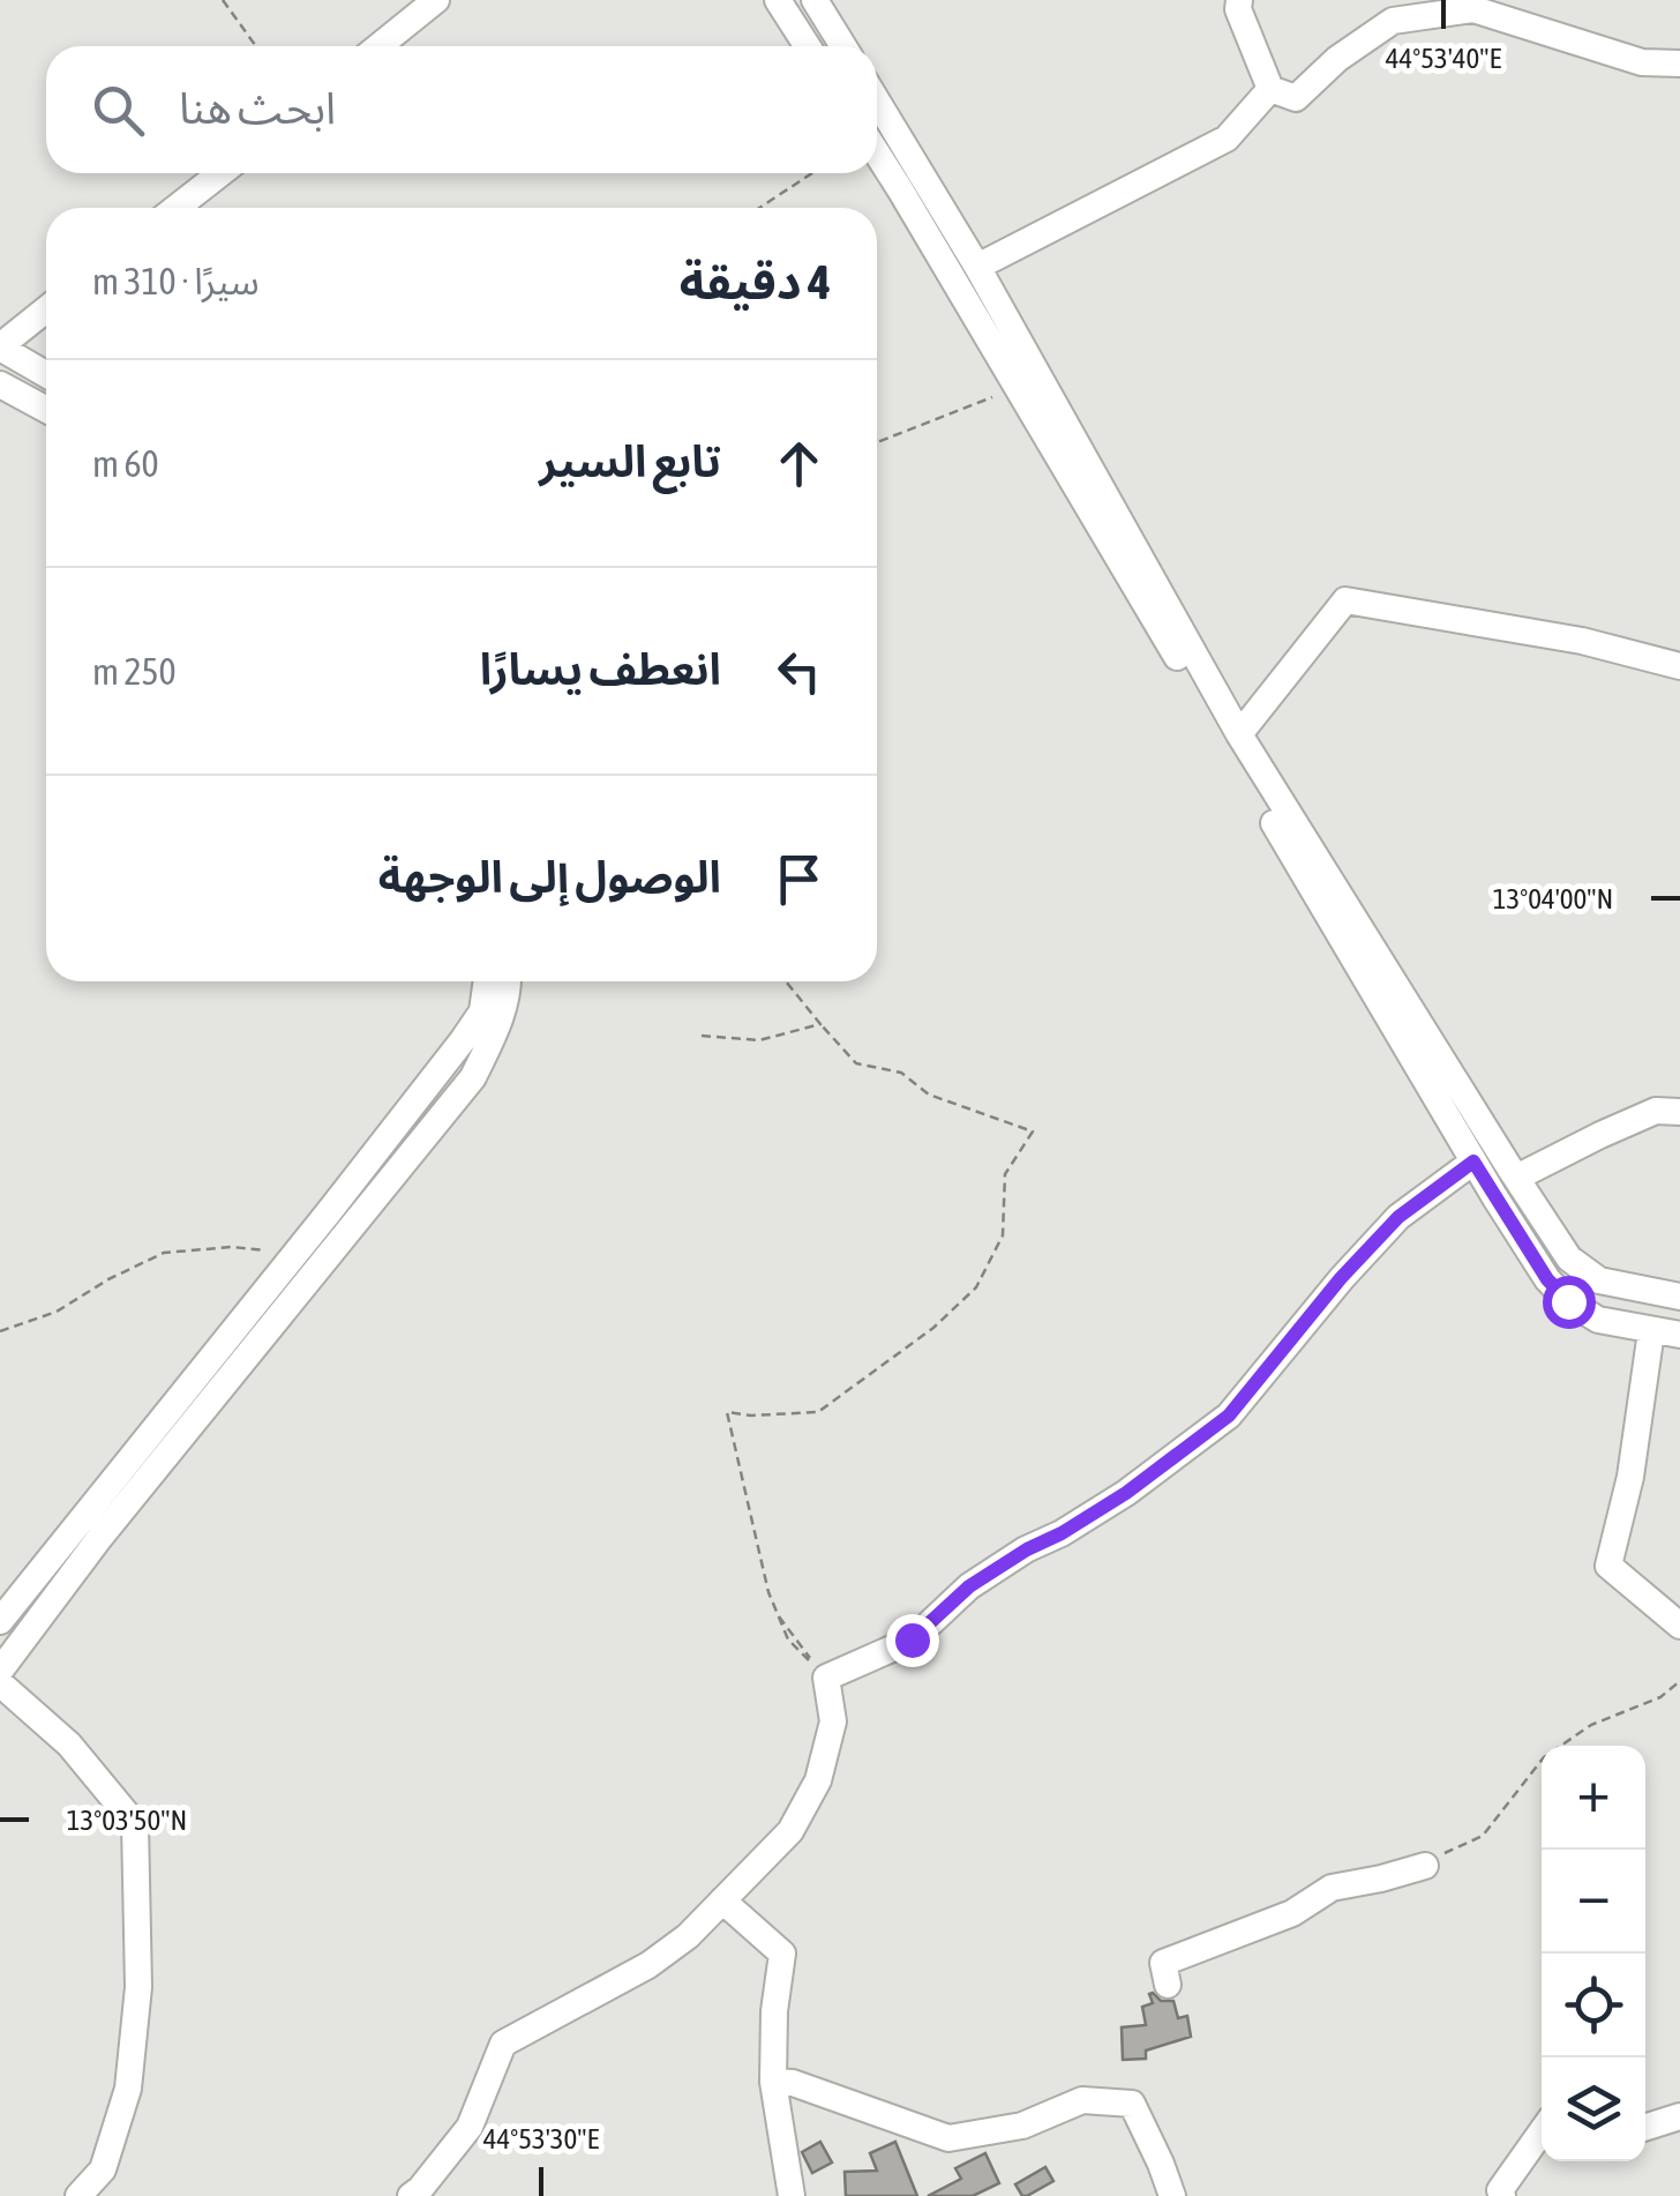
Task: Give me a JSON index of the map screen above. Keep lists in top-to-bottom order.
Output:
{
  "page": {
    "search": "ابحث هنا",
    "heading": ["4 دقيقة", "سيرًا · 310 m"],
    "list": [
      ["تابع السير", "60 m"],
      ["انعطف يسارًا", "250 m"],
      "الوصول إلى الوجهة"
    ],
    "map_buttons": ["+", "−"]
  },
  "coordinates": [
    "44°53'40\"E",
    "13°04'00\"N",
    "13°03'50\"N",
    "44°53'30\"E"
  ]
}
